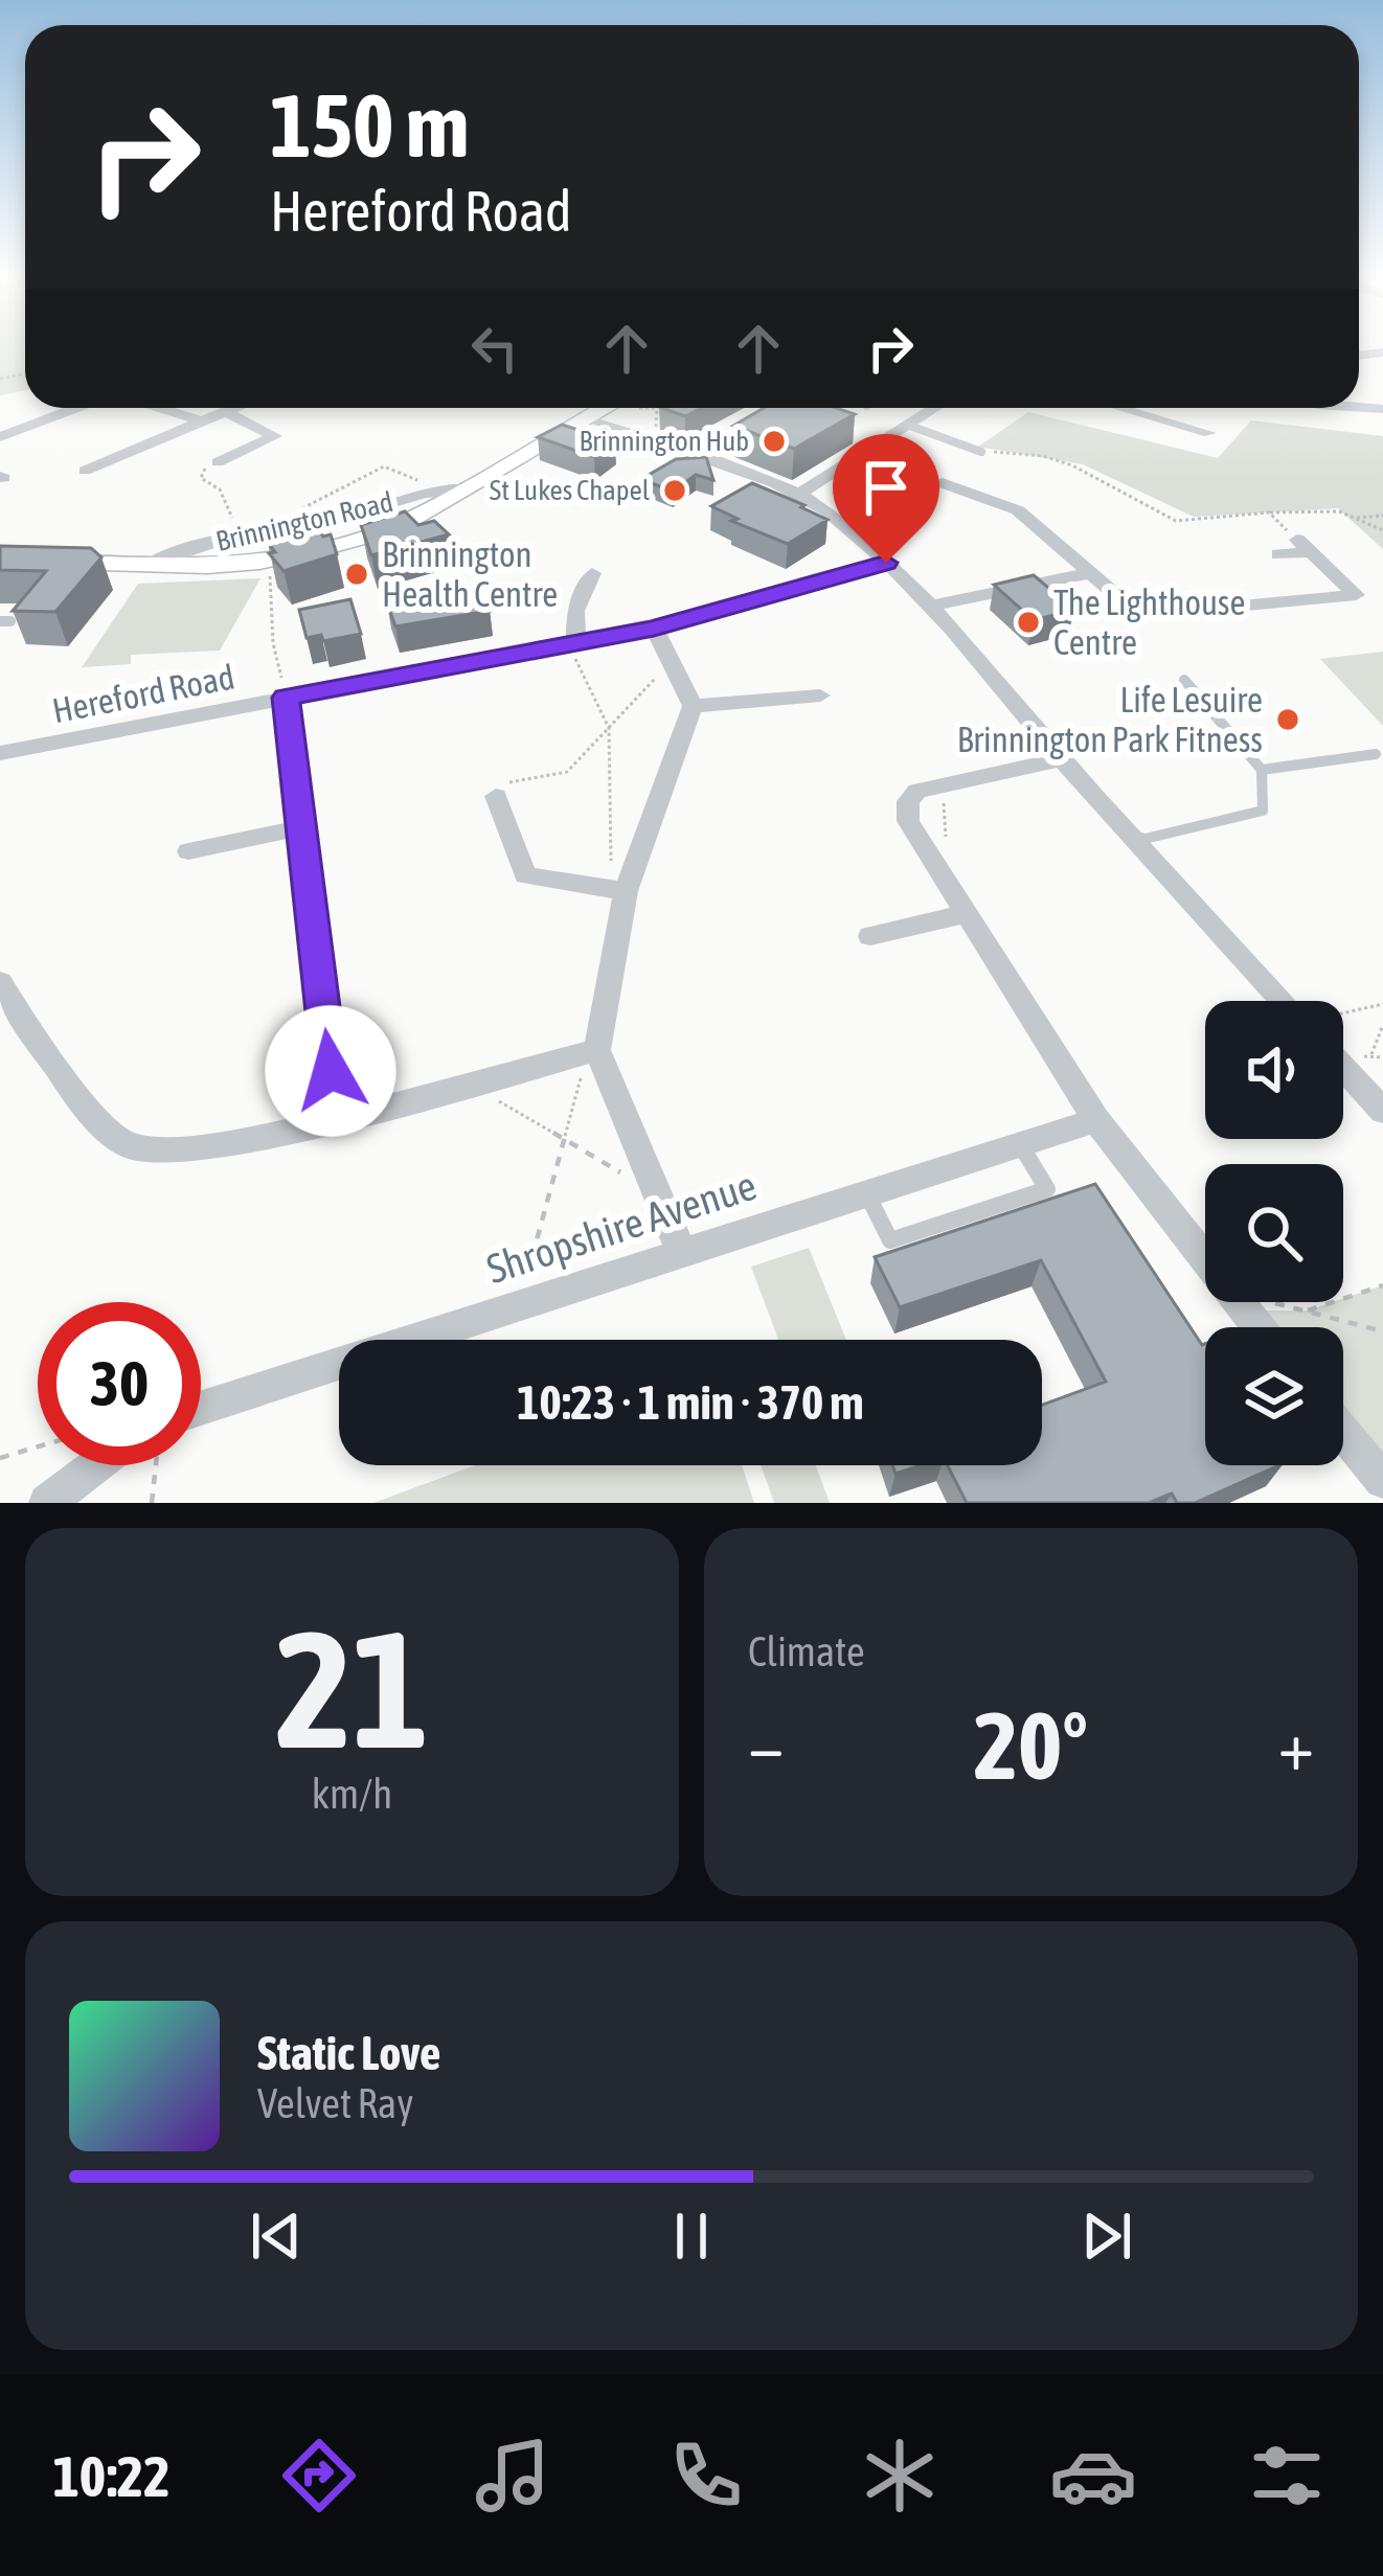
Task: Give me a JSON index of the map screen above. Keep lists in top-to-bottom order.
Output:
{
  "streets": {
    "street": ["Brinnington Road", "Hereford Road", "Shropshire Avenue"]
  },
  "places": [
    "Brinnington Hub",
    "St Lukes Chapel",
    "Brinnington Health Centre",
    "The Lighthouse Centre",
    "Life Lesuire Brinnington Park Fitness"
  ],
  "page": {
    "turn": ["150 m", "Hereford Road"],
    "limit": "30",
    "trip": "10:23 · 1 min · 370 m",
    "tile": [
      ["21", "km/h"],
      "Climate"
    ],
    "heat": ["−", "20°", "+"],
    "song": ["Static Love", "Velvet Ray"],
    "tabs": "10:22"
  }
}
